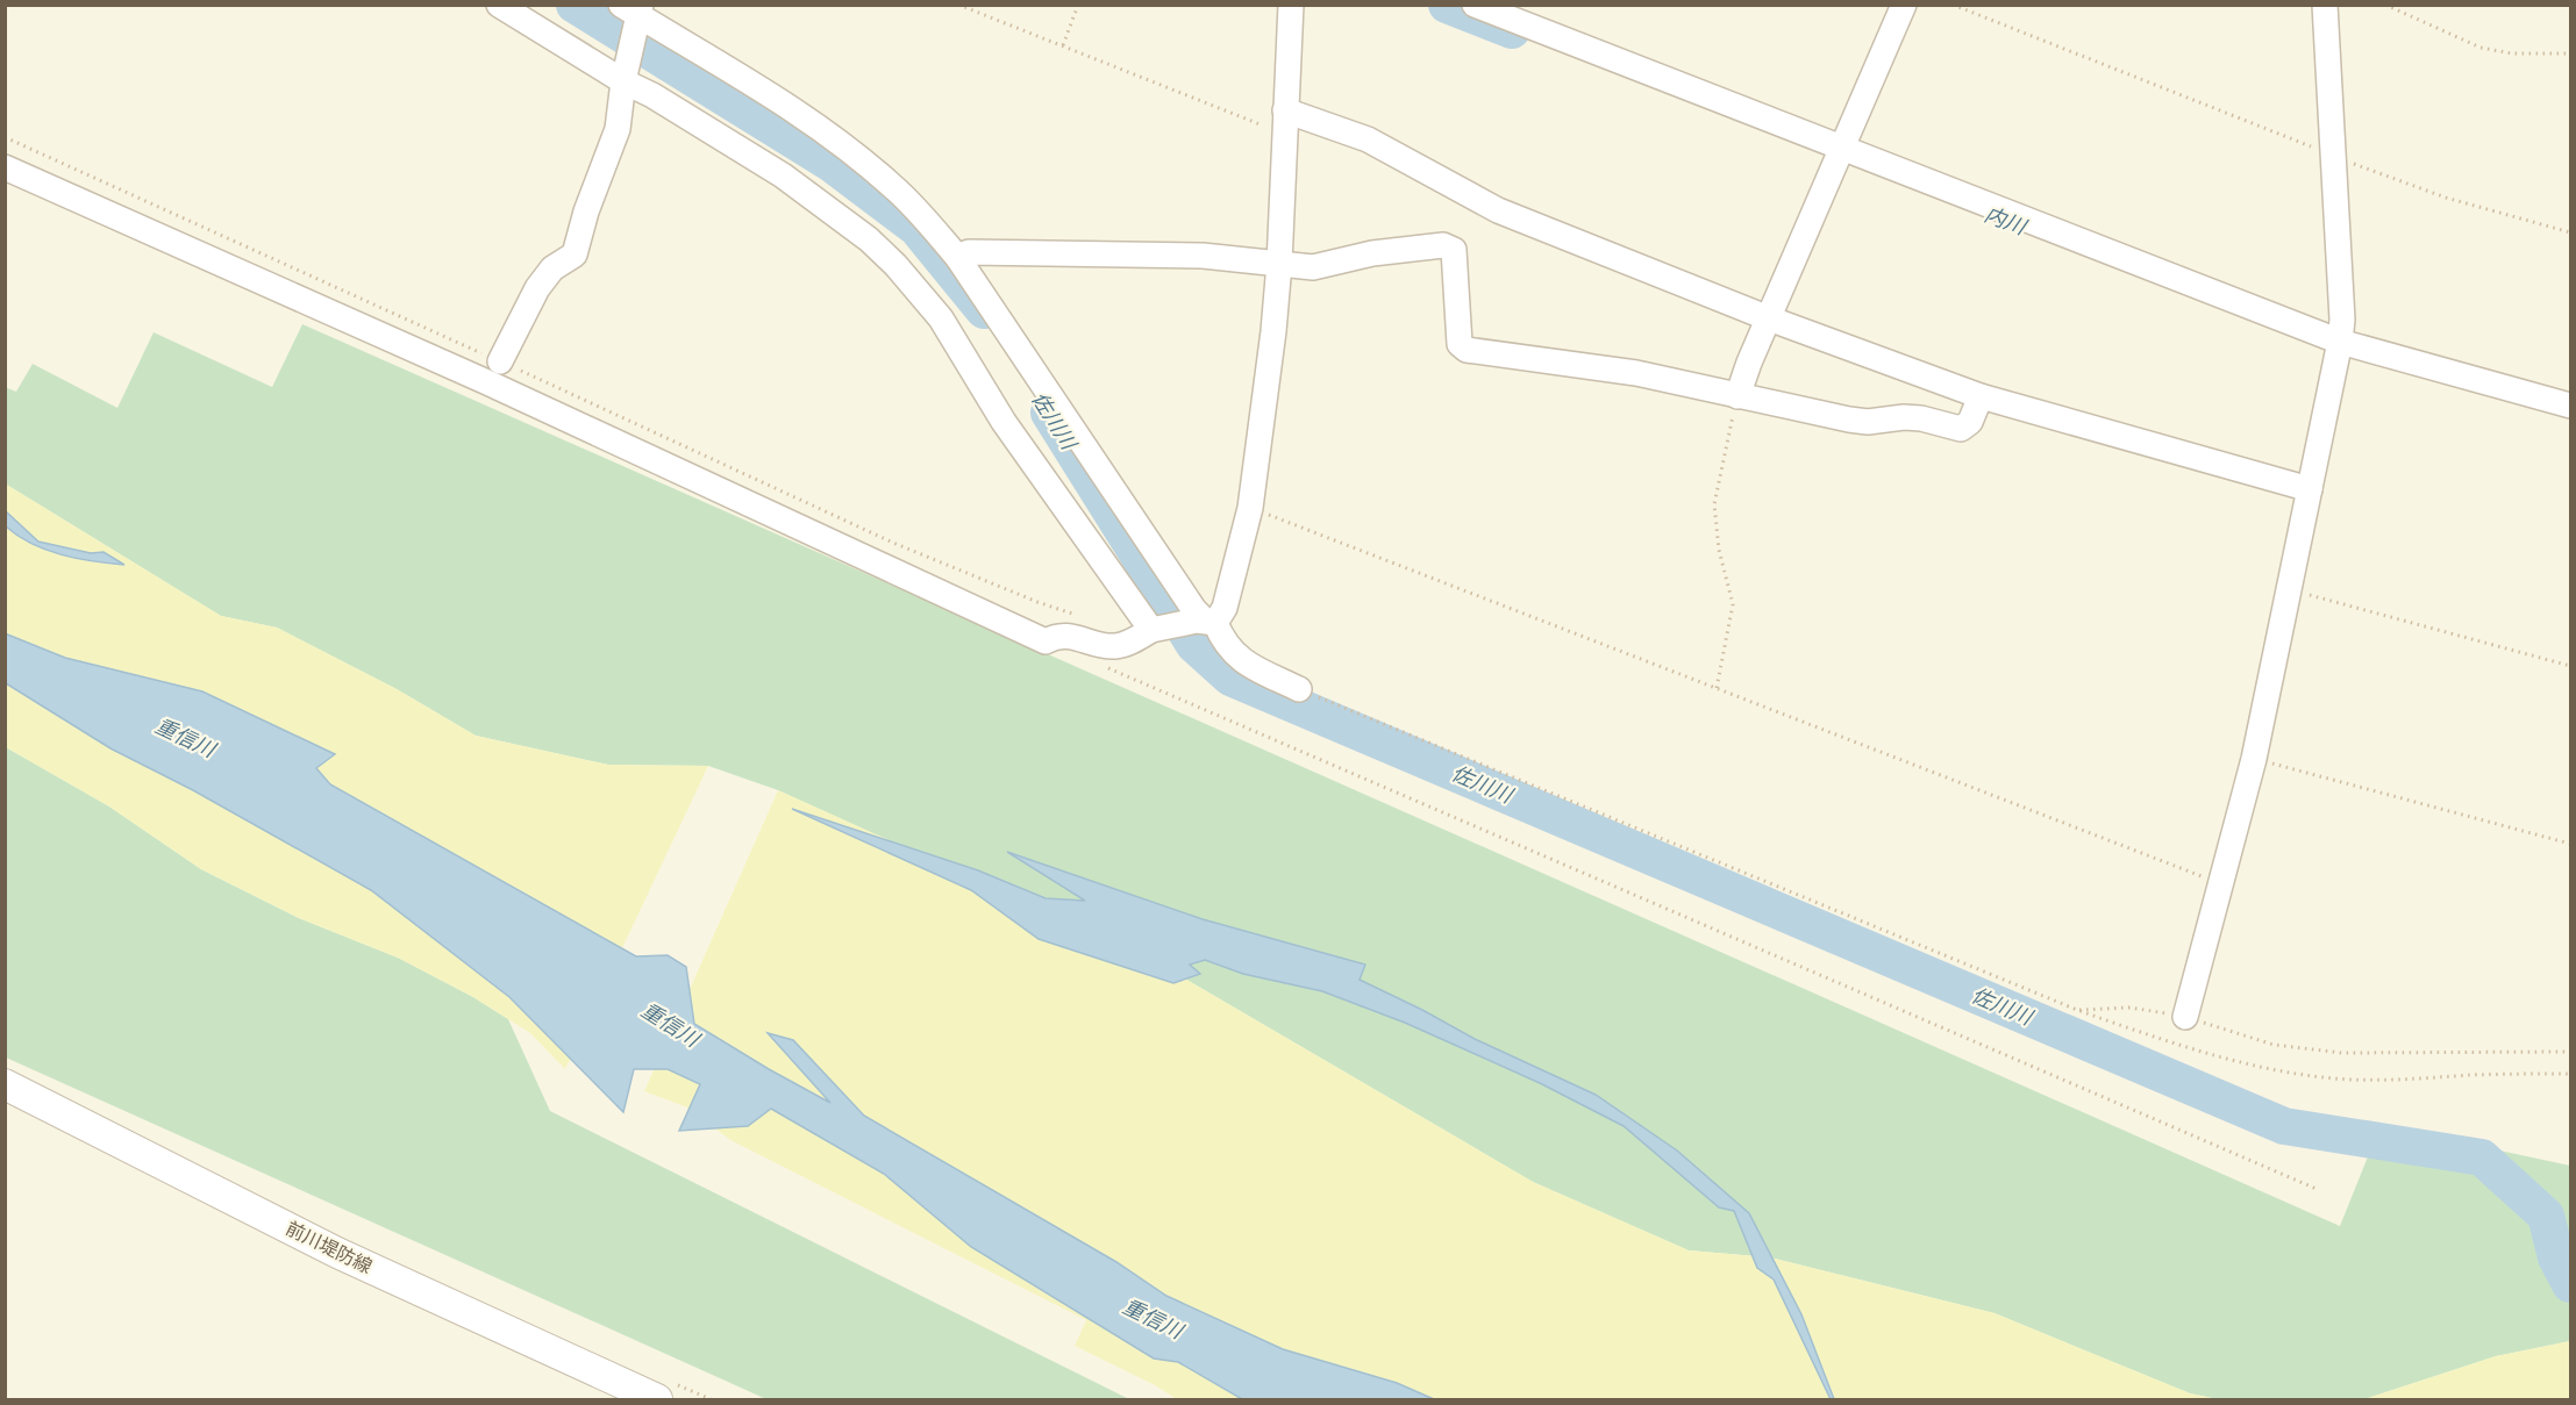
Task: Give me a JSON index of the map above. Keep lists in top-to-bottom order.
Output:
{
  "streets": {
    "street": ["前川堤防線"]
  },
  "water": ["内川", "佐川川", "重信川"]
}
